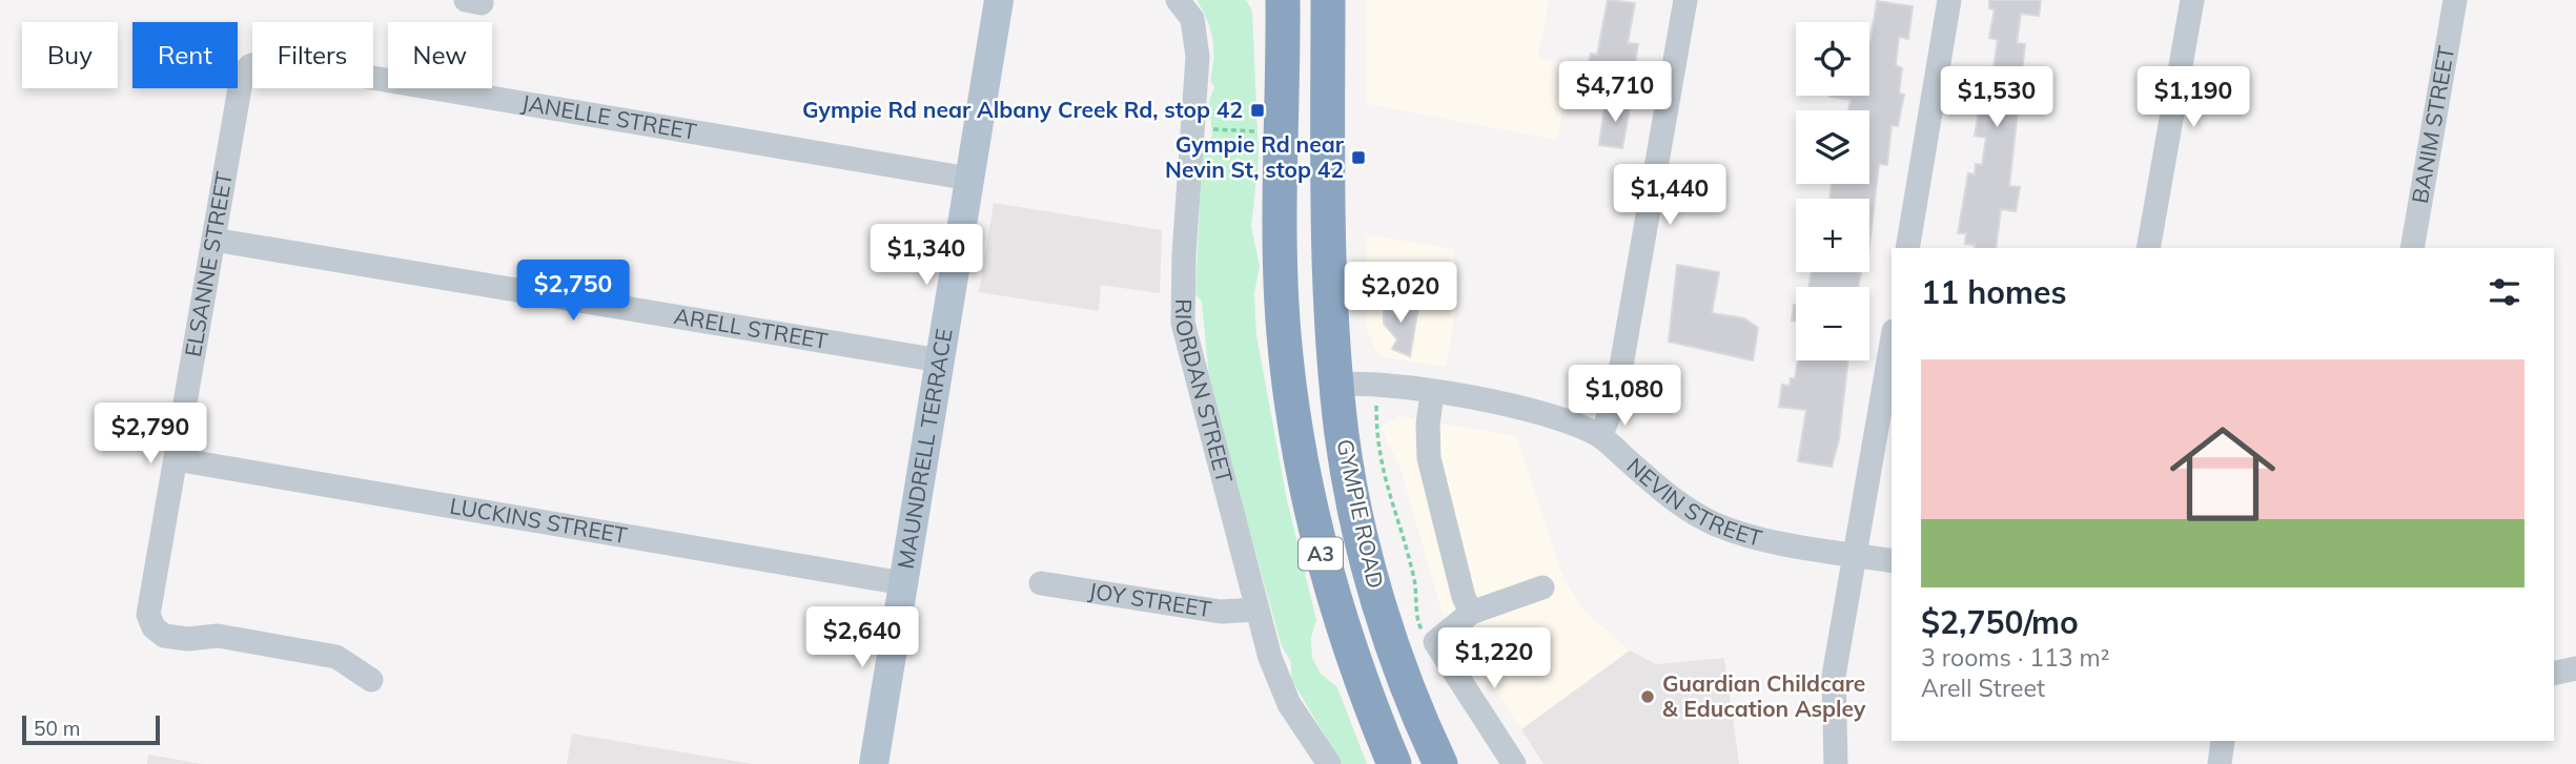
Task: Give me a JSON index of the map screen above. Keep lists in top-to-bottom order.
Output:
{
  "streets": {
    "highway": ["GYMPIE ROAD", "A3"],
    "main road": ["MAUNDRELL TERRACE"],
    "street": [
      "JANELLE STREET",
      "BANIM STREET",
      "ELSANNE STREET",
      "ARELL STREET",
      "RIORDAN STREET",
      "NEVIN STREET",
      "LUCKINS STREET",
      "JOY STREET"
    ]
  },
  "crossings": [
    ["JANELLE STREET", "ELSANNE STREET"],
    ["JANELLE STREET", "MAUNDRELL TERRACE"],
    ["ELSANNE STREET", "ARELL STREET"],
    ["ELSANNE STREET", "LUCKINS STREET"],
    ["ARELL STREET", "MAUNDRELL TERRACE"],
    ["RIORDAN STREET", "JOY STREET"],
    ["MAUNDRELL TERRACE", "LUCKINS STREET"],
    ["NEVIN STREET", "GYMPIE ROAD"]
  ],
  "places": {
    "transit": ["Gympie Rd near Albany Creek Rd, stop 42", "Gympie Rd near Nevin St, stop 42"],
    "other": ["Guardian Childcare & Education Aspley"]
  },
  "scale_bar": "50 m",
  "page": {
    "map_buttons": ["+", "−"],
    "chip": [
      "Buy",
      "Rent",
      "Filters",
      "New"
    ],
    "price": [
      "$4,710",
      "$1,530",
      "$1,190",
      "$1,440",
      "$1,340",
      "$2,750",
      "$2,020",
      "$1,080",
      "$2,790",
      "$2,640",
      "$1,220"
    ],
    "heading": "11 homes",
    "list": [
      {
        "name": "$2,750/mo",
        "note": "3 rooms · 113 m² · Arell Street"
      }
    ],
    "scale": "50 m"
  }
}
